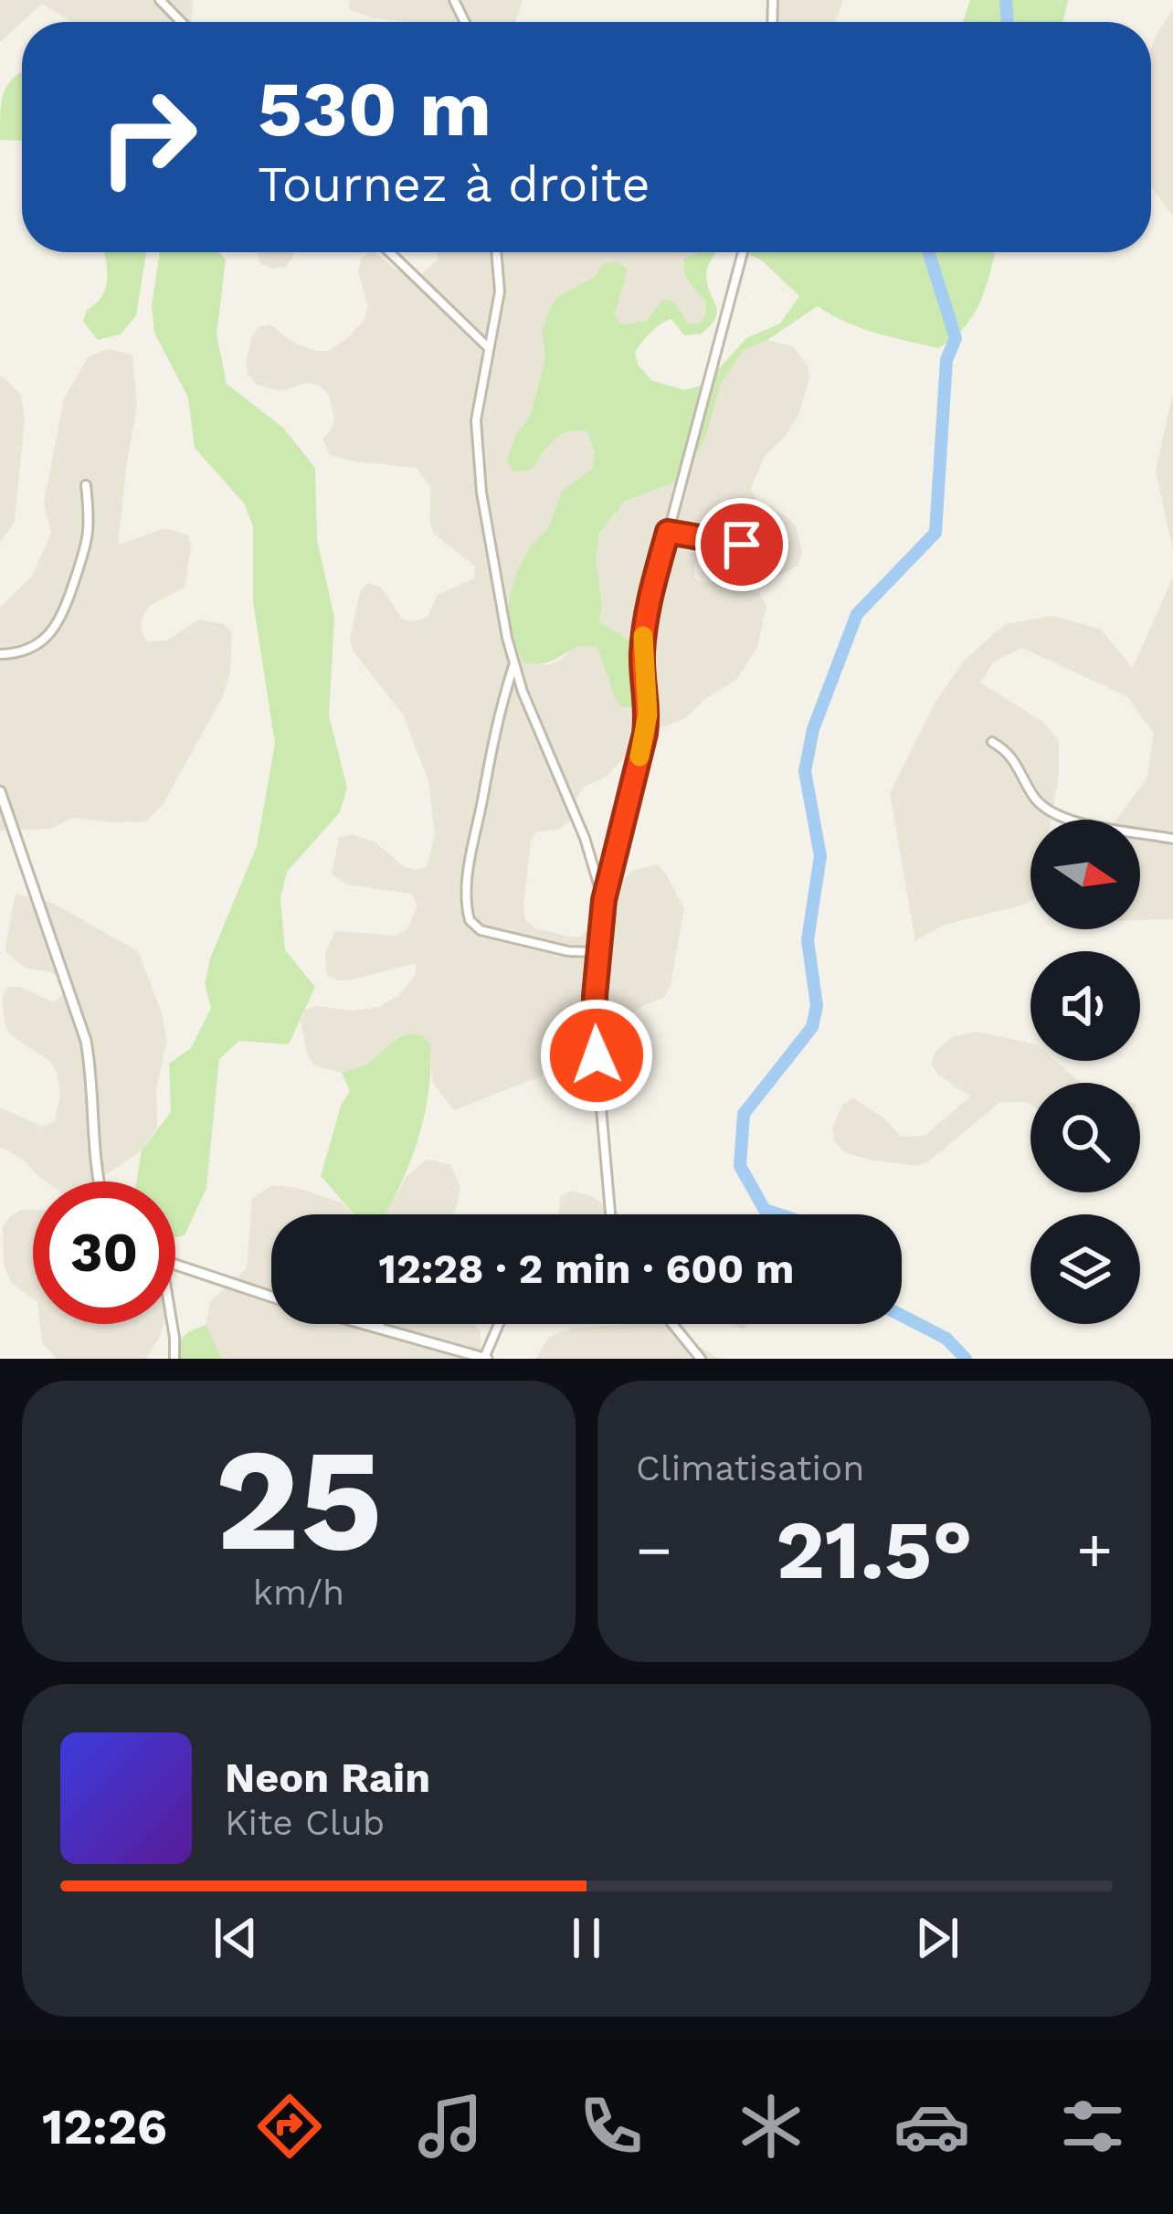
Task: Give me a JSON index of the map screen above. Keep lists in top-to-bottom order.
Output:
{
  "north": "right",
  "page": {
    "turn": ["530 m", "Tournez à droite"],
    "limit": "30",
    "trip": "12:28 · 2 min · 600 m",
    "tile": [
      ["25", "km/h"],
      "Climatisation"
    ],
    "heat": ["−", "21.5°", "+"],
    "song": ["Neon Rain", "Kite Club"],
    "tabs": "12:26"
  }
}
